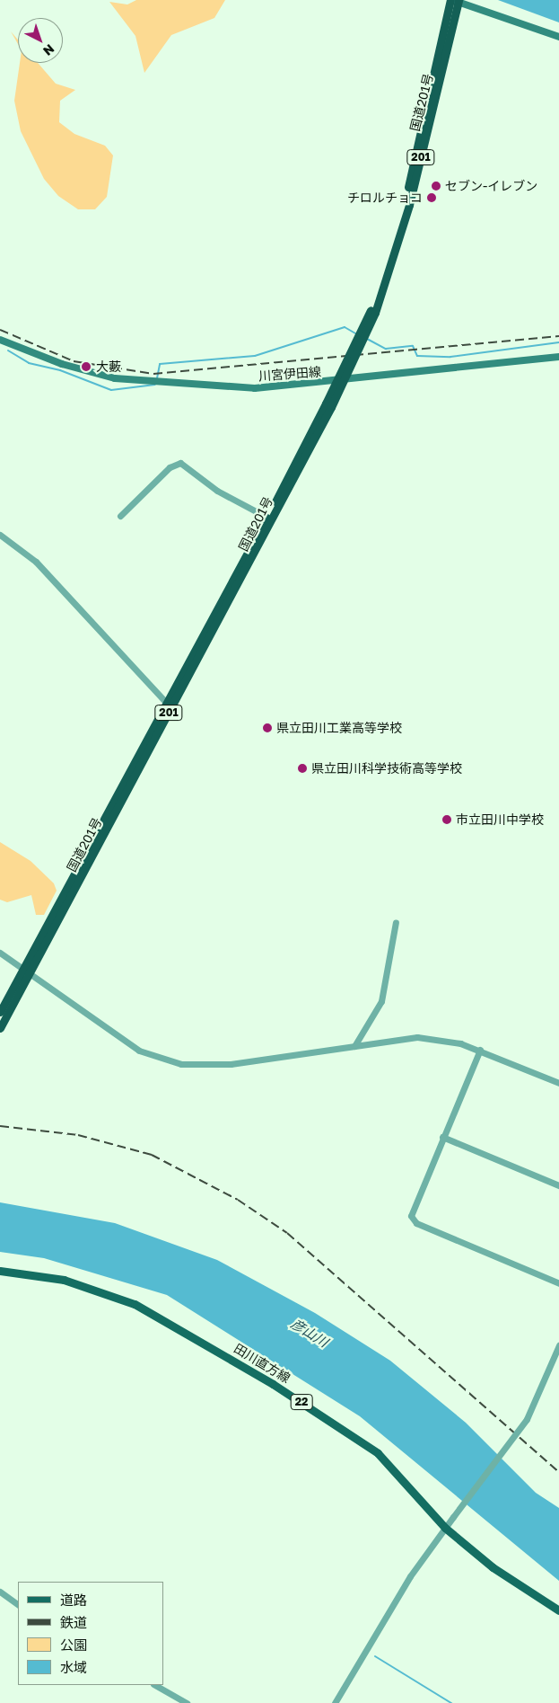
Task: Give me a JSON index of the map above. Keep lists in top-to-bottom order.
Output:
{
  "streets": {
    "highway": ["国道201号", "201"],
    "main road": ["川宮伊田線", "田川直方線", "22"]
  },
  "water": ["彦山川"],
  "places": [
    "セブン-イレブン",
    "チロルチョコ",
    "大藪",
    "県立田川工業高等学校",
    "県立田川科学技術高等学校",
    "市立田川中学校"
  ],
  "legend": [
    "道路",
    "鉄道",
    "公園",
    "水域"
  ],
  "north": "bottom right"
}
